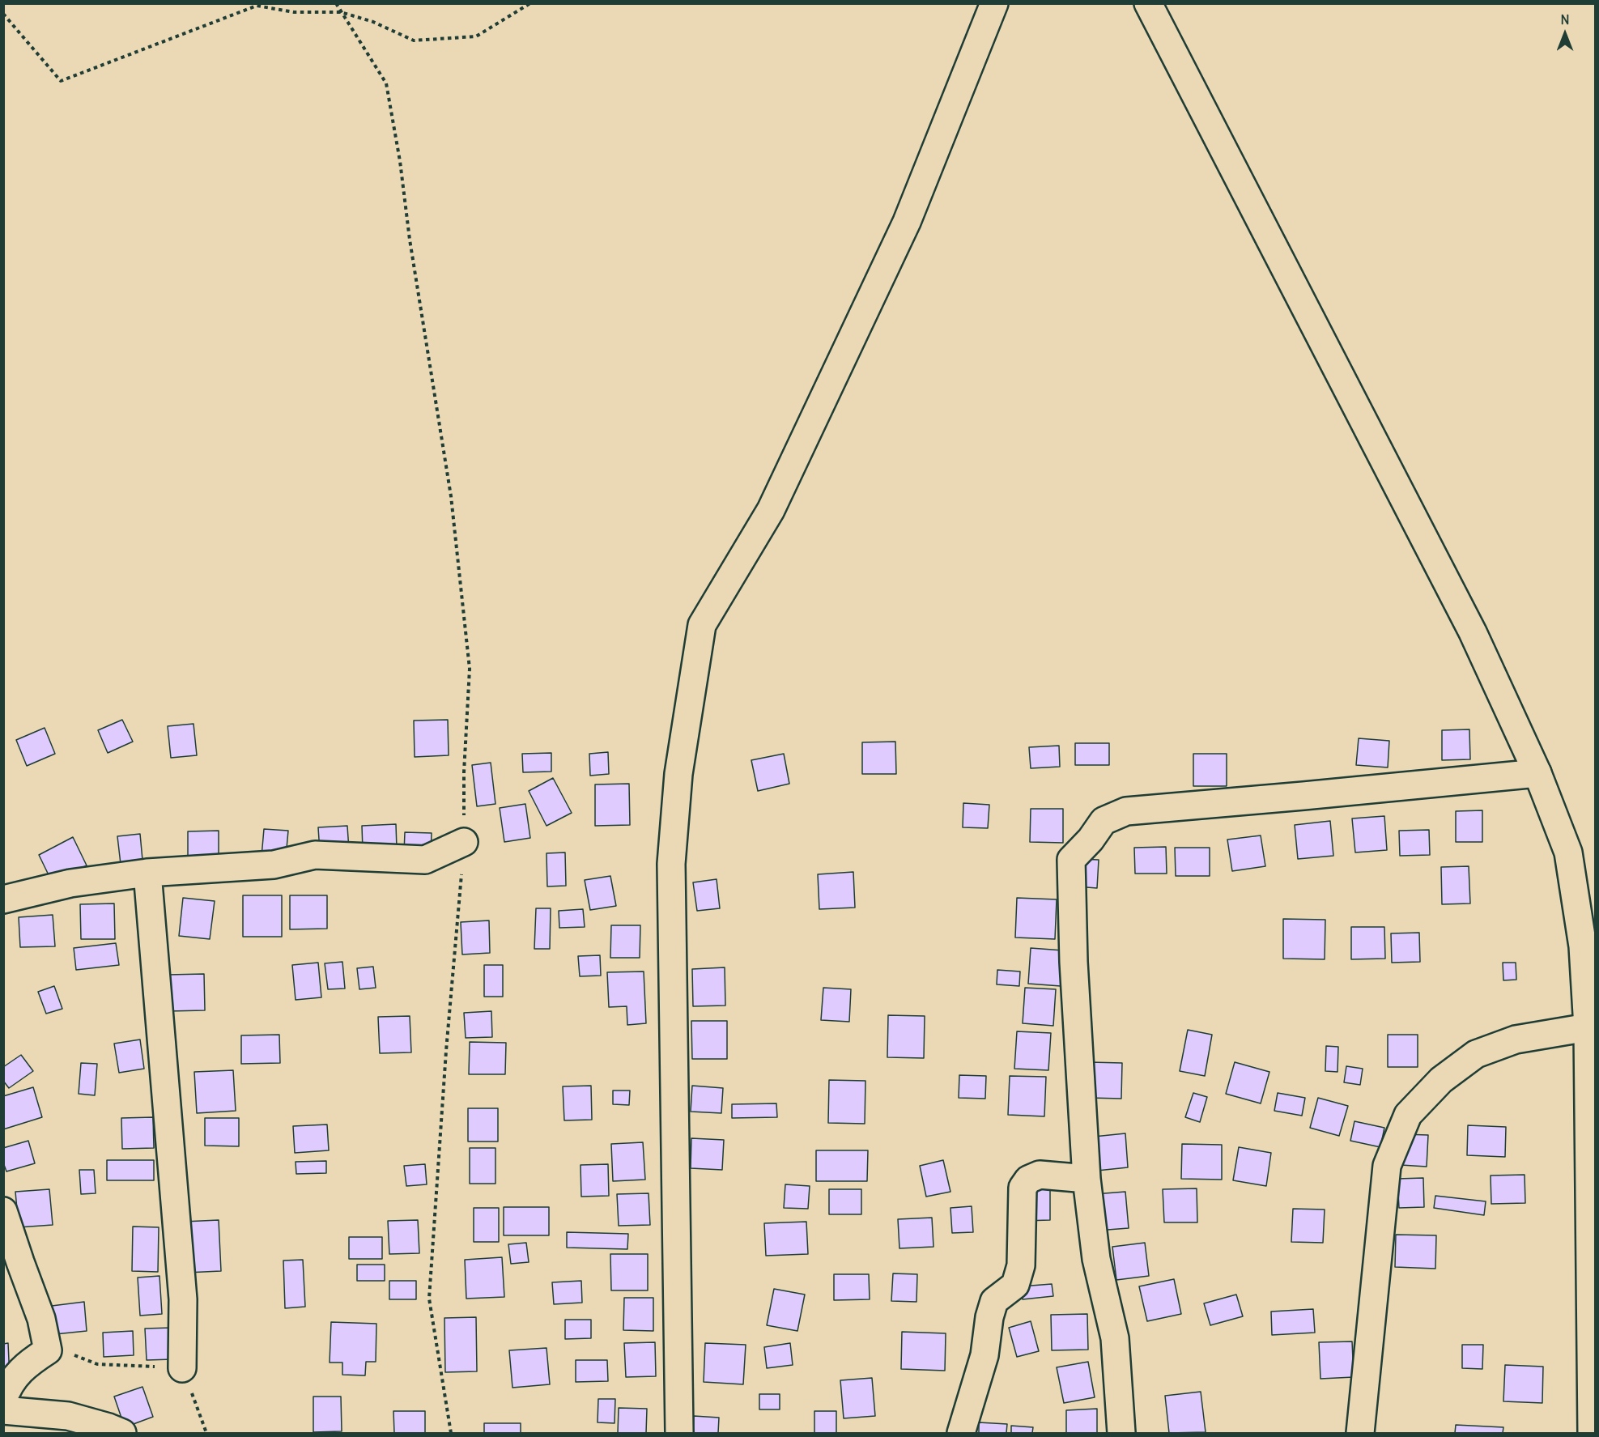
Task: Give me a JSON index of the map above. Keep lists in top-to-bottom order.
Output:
{
  "north": "top"
}
